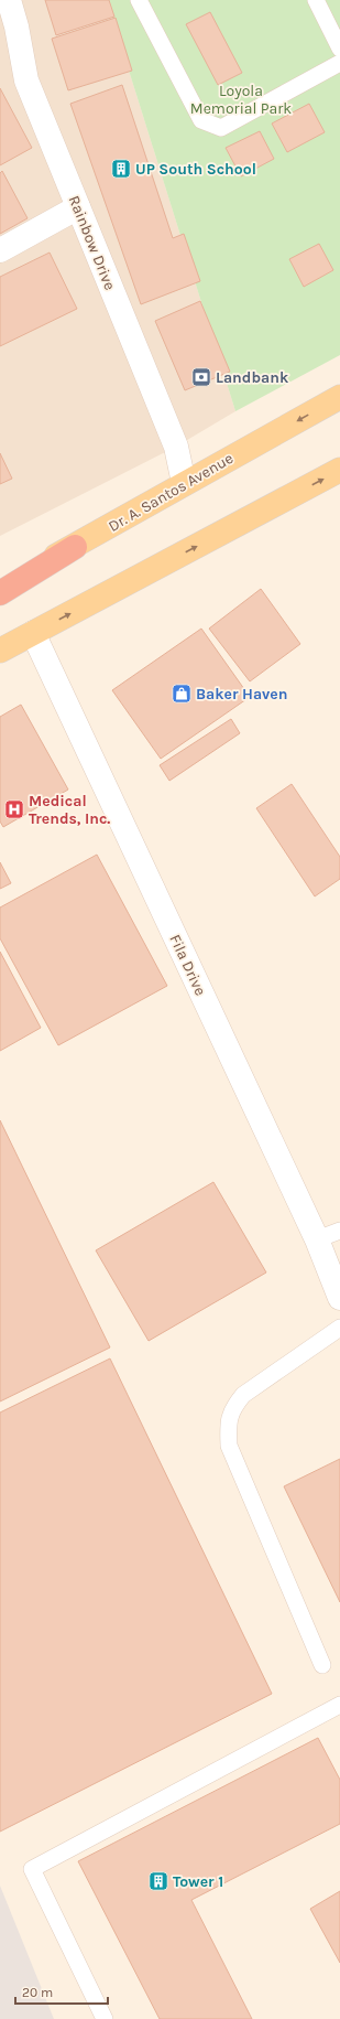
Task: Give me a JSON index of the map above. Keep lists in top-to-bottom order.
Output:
{
  "streets": {
    "main road": ["Dr. A. Santos Avenue"],
    "street": ["Rainbow Drive", "Fila Drive"]
  },
  "crossings": [
    ["Rainbow Drive", "Dr. A. Santos Avenue"]
  ],
  "parks": ["Loyola Memorial Park"],
  "places": {
    "building": ["UP South School", "Tower 1"],
    "bank": ["Landbank"],
    "shop": ["Baker Haven"],
    "hospital": ["Medical Trends, Inc."]
  },
  "scale_bar": "20 m"
}
